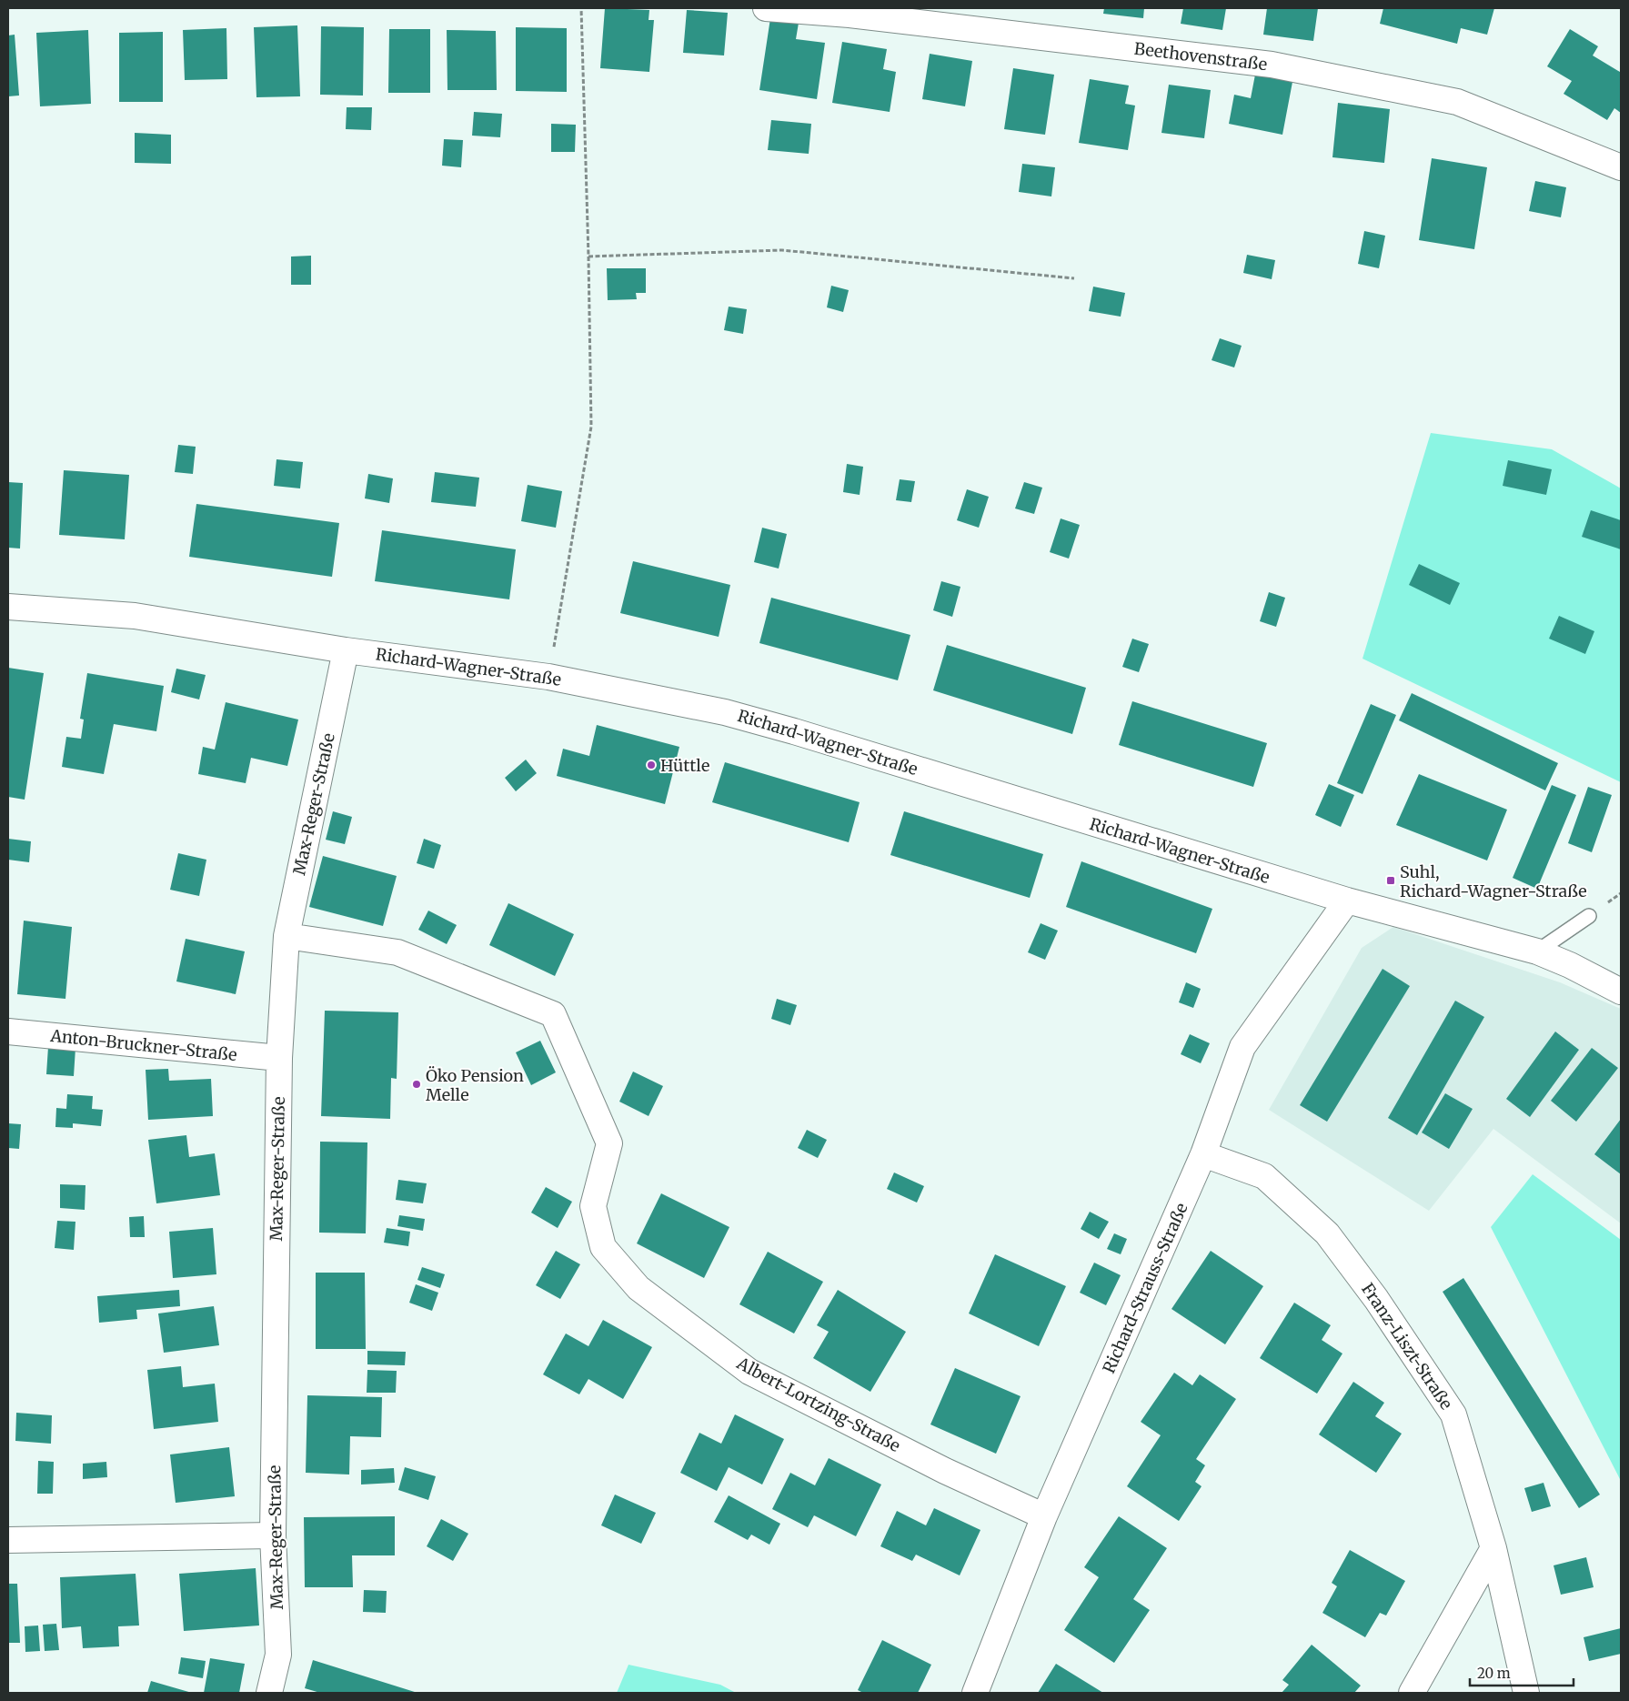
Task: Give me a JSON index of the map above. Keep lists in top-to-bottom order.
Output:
{
  "streets": {
    "street": [
      "Beethovenstraße",
      "Richard-Wagner-Straße",
      "Max-Reger-Straße",
      "Anton-Bruckner-Straße",
      "Richard-Strauss-Straße",
      "Franz-Liszt-Straße",
      "Albert-Lortzing-Straße"
    ]
  },
  "crossings": [
    ["Richard-Wagner-Straße", "Max-Reger-Straße"],
    ["Richard-Wagner-Straße", "Richard-Strauss-Straße"],
    ["Max-Reger-Straße", "Anton-Bruckner-Straße"],
    ["Max-Reger-Straße", "Albert-Lortzing-Straße"],
    ["Richard-Strauss-Straße", "Franz-Liszt-Straße"],
    ["Richard-Strauss-Straße", "Albert-Lortzing-Straße"]
  ],
  "places": {
    "other": ["Hüttle", "Öko Pension Melle"],
    "transit": ["Suhl, Richard-Wagner-Straße"]
  },
  "scale_bar": "20 m"
}
